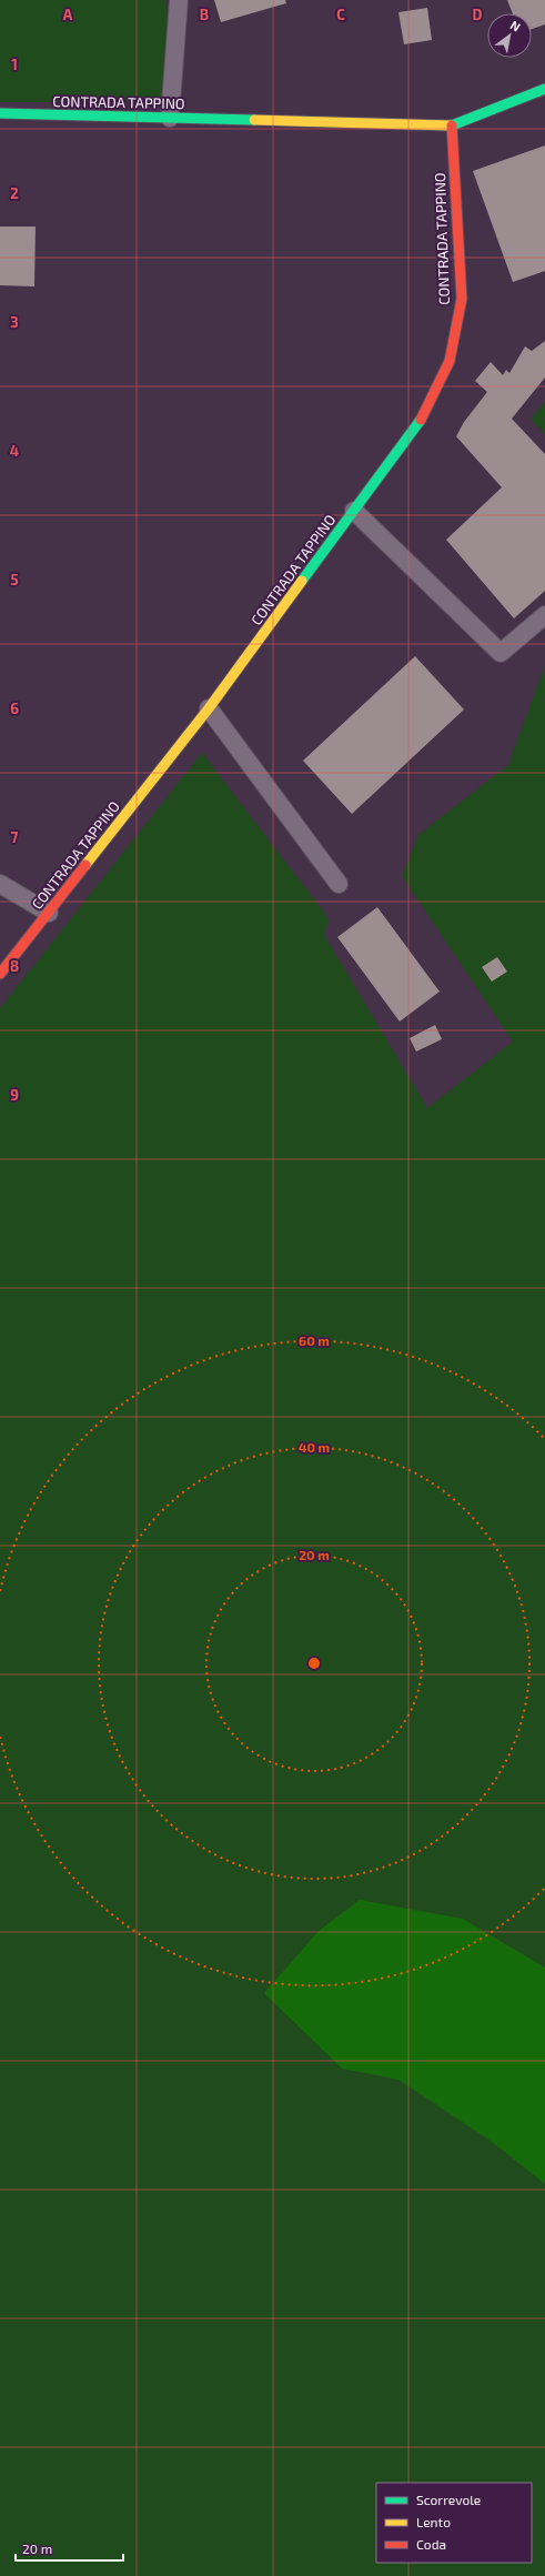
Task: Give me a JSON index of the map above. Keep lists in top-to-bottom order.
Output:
{
  "streets": {
    "street": ["CONTRADA TAPPINO"]
  },
  "legend": ["Scorrevole", "Lento", "Coda"],
  "scale_bar": "20 m",
  "north": "top right",
  "grid": {
    "columns": [
      "A",
      "B",
      "C",
      "D"
    ],
    "rows": [
      "1",
      "2",
      "3",
      "4",
      "5",
      "6",
      "7",
      "8",
      "9"
    ]
  },
  "rings": ["60 m", "40 m", "20 m"]
}
